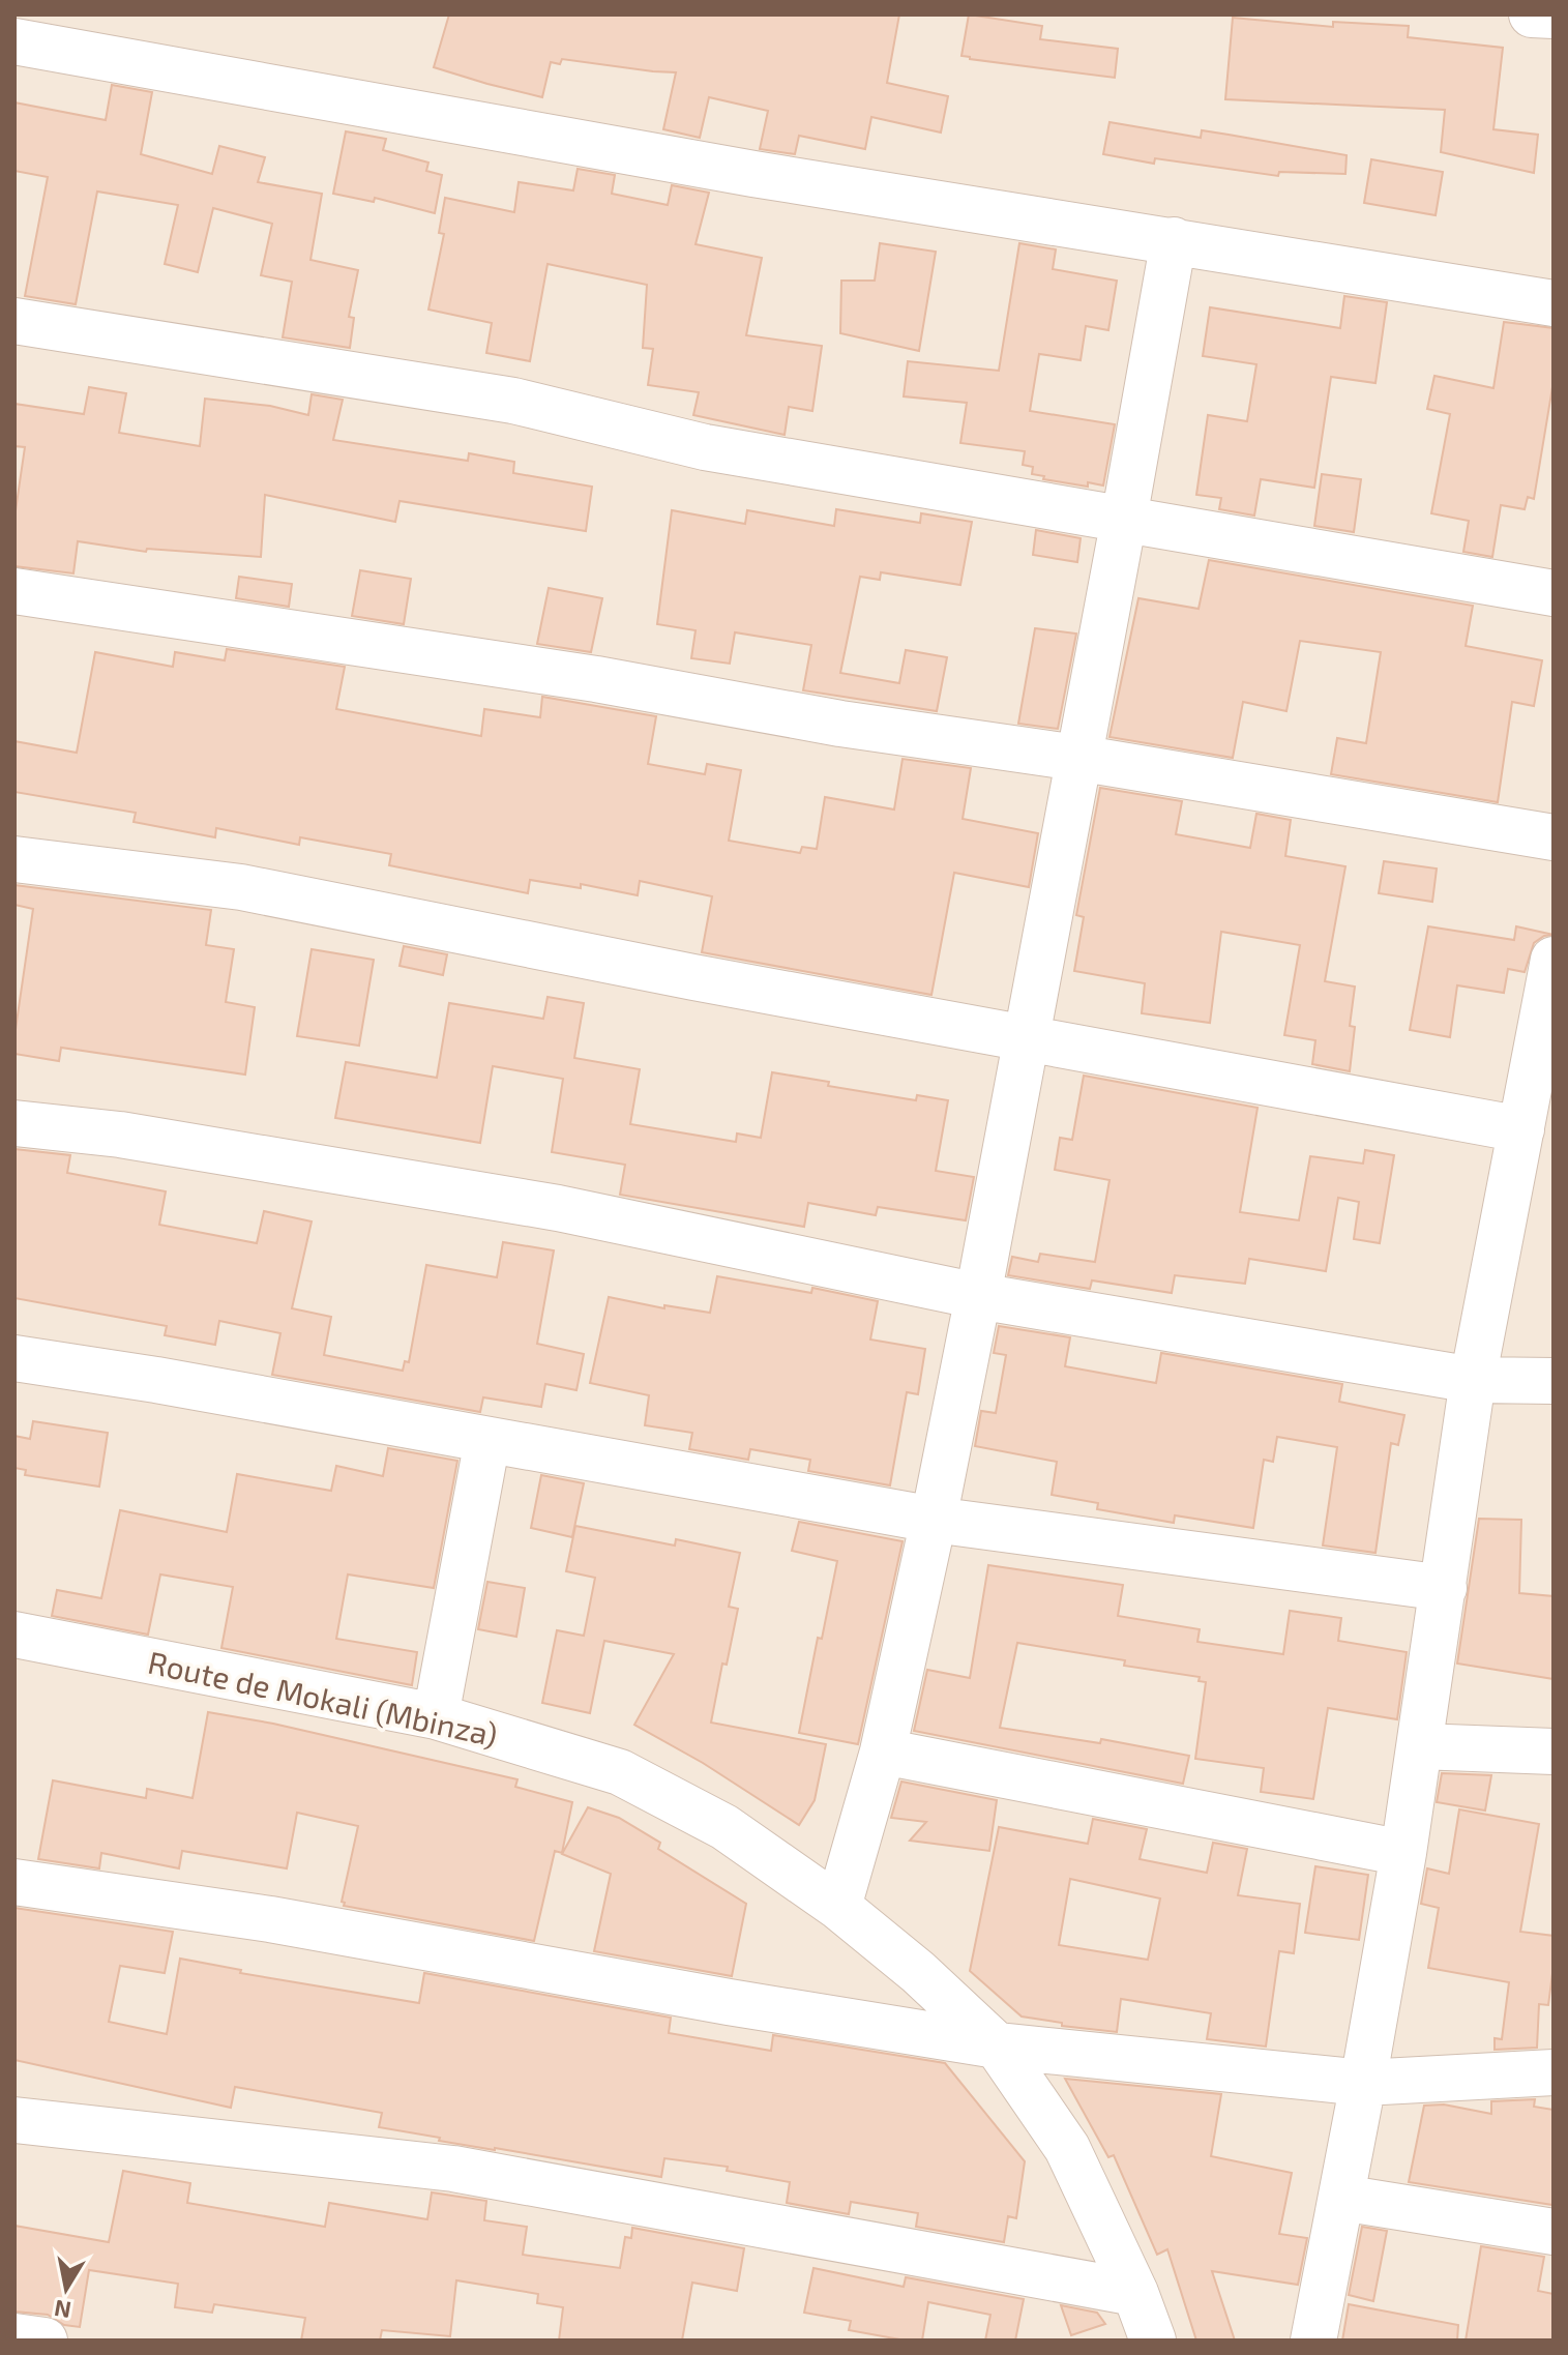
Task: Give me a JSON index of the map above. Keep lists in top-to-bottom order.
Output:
{
  "streets": {
    "street": ["Route de Mokali (Mbinza)"]
  },
  "north": "bottom"
}
